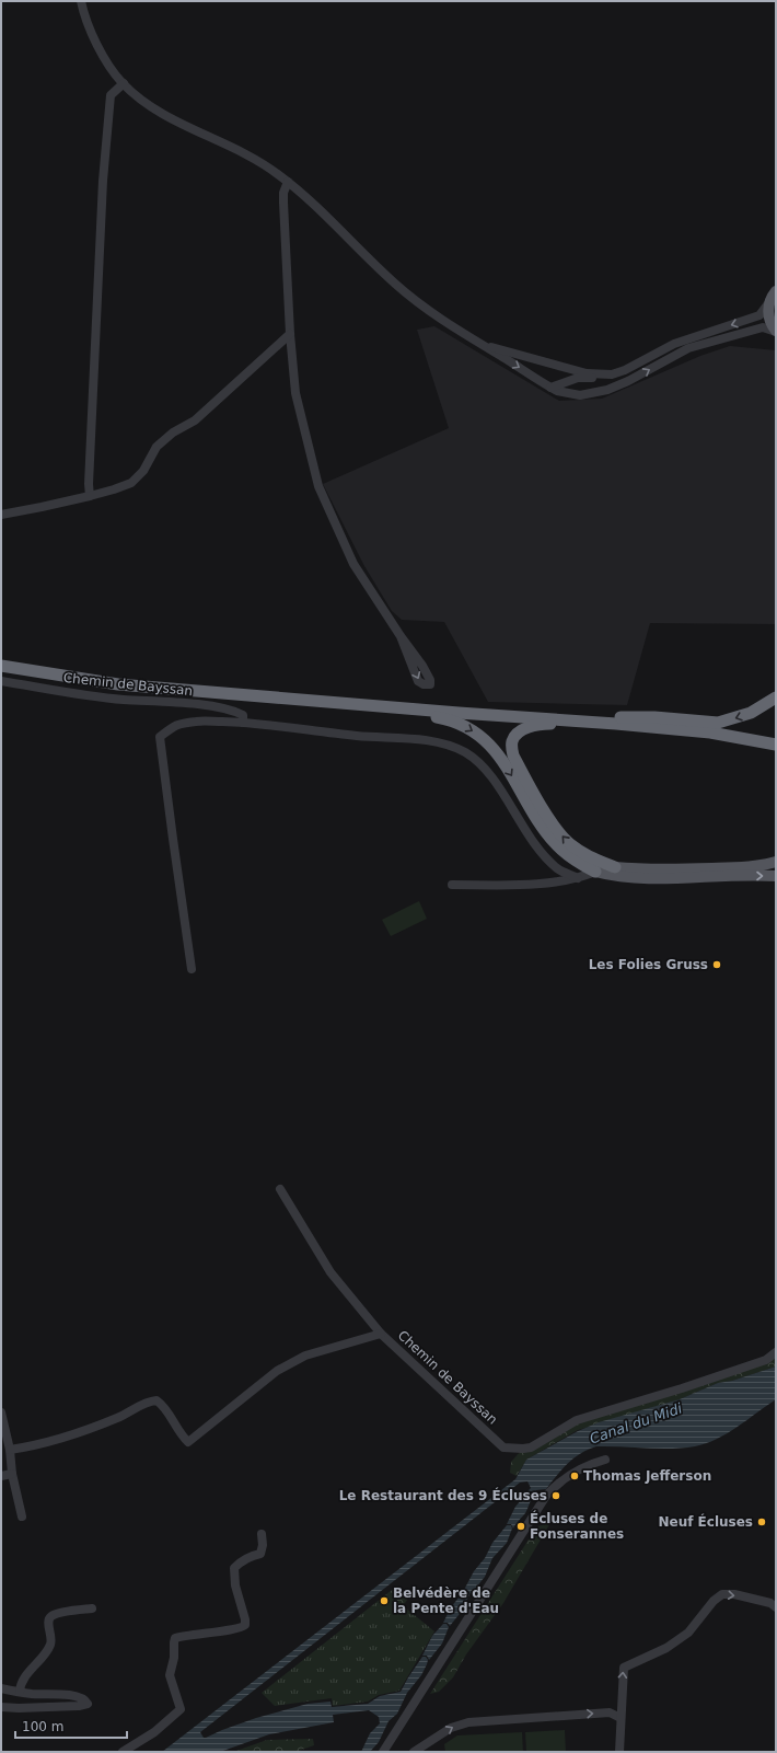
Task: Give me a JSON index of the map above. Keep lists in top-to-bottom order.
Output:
{
  "streets": {
    "street": ["Chemin de Bayssan"]
  },
  "water": ["Canal du Midi"],
  "places": [
    "Les Folies Gruss",
    "Thomas Jefferson",
    "Le Restaurant des 9 Écluses",
    "Neuf Écluses",
    "Écluses de Fonserannes",
    "Belvédère de la Pente d'Eau"
  ],
  "scale_bar": "100 m"
}
